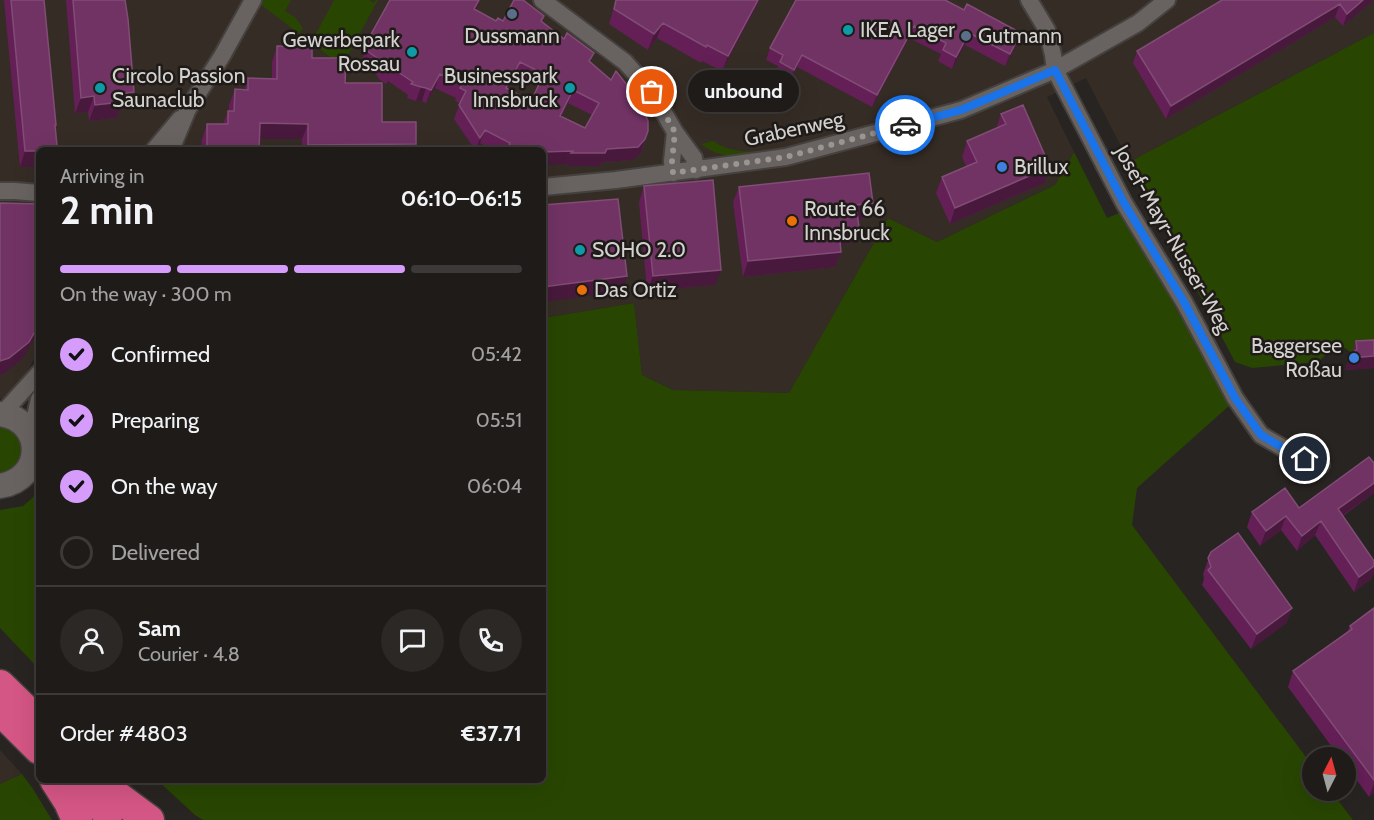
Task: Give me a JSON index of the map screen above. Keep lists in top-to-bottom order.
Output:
{
  "streets": {
    "street": ["Grabenweg", "Josef-Mayr-Nusser-Weg"]
  },
  "crossings": [
    ["Grabenweg", "Josef-Mayr-Nusser-Weg"]
  ],
  "places": [
    "Dussmann",
    "IKEA Lager",
    "Gutmann",
    "Gewerbepark Rossau",
    "Circolo Passion Saunaclub",
    "Businesspark Innsbruck",
    "unbound",
    "Brillux",
    "Route 66 Innsbruck",
    "SOHO 2.0",
    "Das Ortiz",
    "Baggersee Roßau"
  ],
  "north": "top",
  "page": {
    "bubble": "unbound",
    "heading": ["2 min", "Arriving in", "06:10–06:15"],
    "panel": [
      "Sam",
      "Courier · 4.8",
      "Order #4803",
      "€37.71"
    ],
    "bar": "On the way · 300 m",
    "list": [
      ["Confirmed", "05:42"],
      ["Preparing", "05:51"],
      ["On the way", "06:04"],
      "Delivered"
    ]
  }
}
